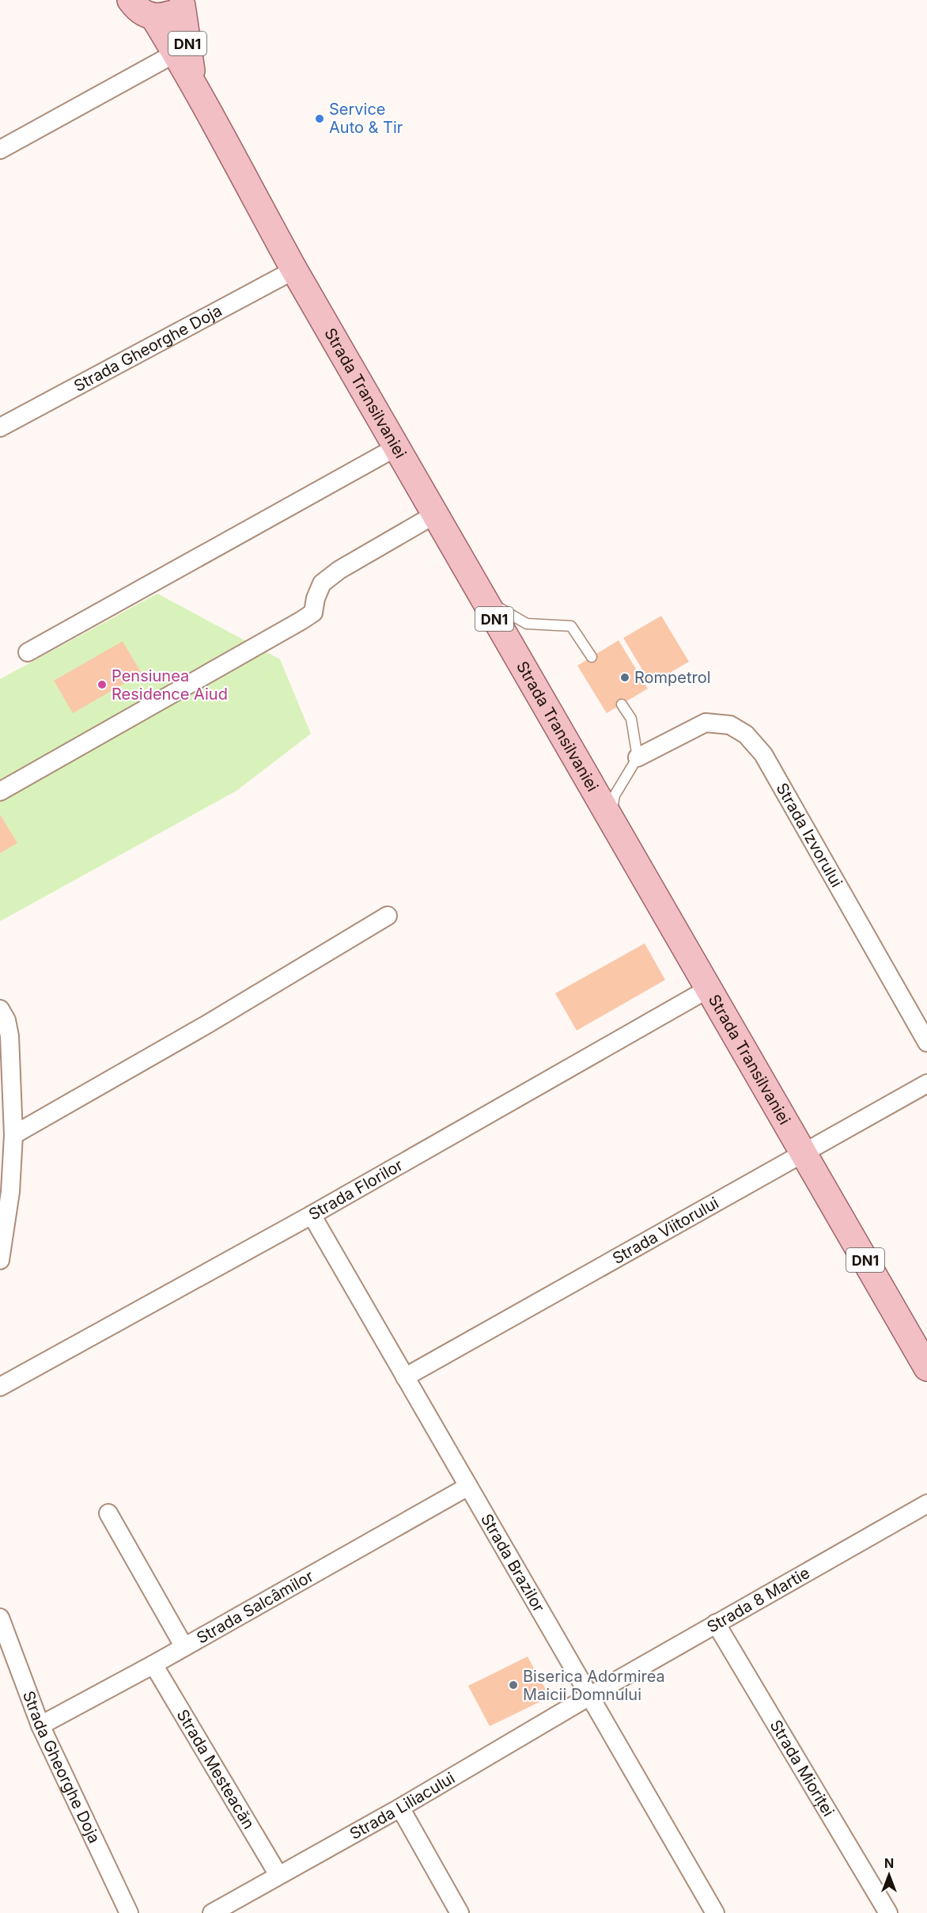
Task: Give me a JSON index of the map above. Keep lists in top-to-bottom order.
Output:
{
  "streets": {
    "main road": ["DN1", "Strada Transilvaniei"],
    "street": [
      "Strada Gheorghe Doja",
      "Strada Izvorului",
      "Strada Florilor",
      "Strada Viitorului",
      "Strada Brazilor",
      "Strada 8 Martie",
      "Strada Salcâmilor",
      "Strada Mioriței",
      "Strada Mesteacăn",
      "Strada Liliacului"
    ]
  },
  "crossings": [
    ["Strada Gheorghe Doja", "Strada Transilvaniei"],
    ["Strada Gheorghe Doja", "Strada Salcâmilor"],
    ["Strada Transilvaniei", "Strada Florilor"],
    ["Strada Transilvaniei", "Strada Viitorului"],
    ["Strada Florilor", "Strada Brazilor"],
    ["Strada Viitorului", "Strada Brazilor"],
    ["Strada Brazilor", "Strada 8 Martie"],
    ["Strada Brazilor", "Strada Salcâmilor"],
    ["Strada Brazilor", "Strada Liliacului"],
    ["Strada 8 Martie", "Strada Mioriței"],
    ["Strada 8 Martie", "Strada Liliacului"],
    ["Strada Salcâmilor", "Strada Mesteacăn"],
    ["Strada Mesteacăn", "Strada Liliacului"]
  ],
  "places": [
    "Service Auto & Tir",
    "Rompetrol",
    "Pensiunea Residence Aiud",
    "Biserica Adormirea Maicii Domnului"
  ],
  "north": "top"
}
